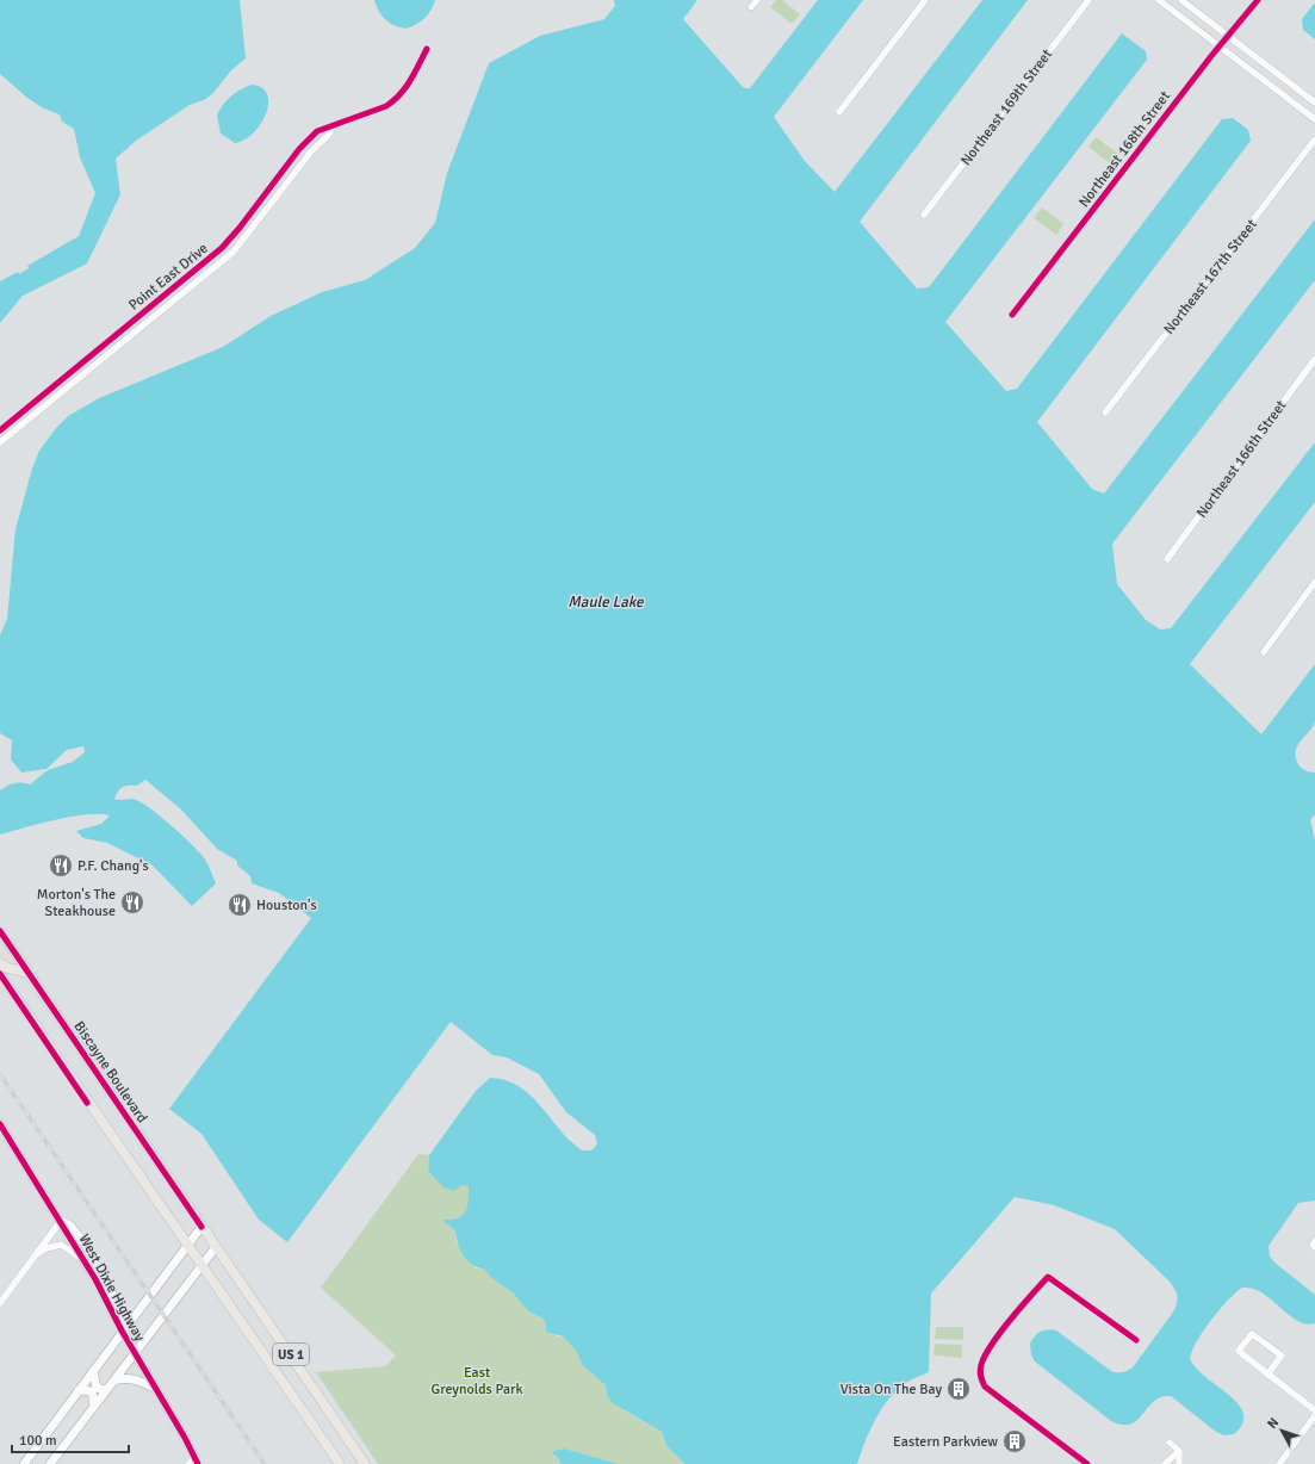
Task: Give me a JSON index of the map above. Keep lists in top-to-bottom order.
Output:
{
  "streets": {
    "main road": ["Biscayne Boulevard", "US 1"],
    "street": [
      "Northeast 169th Street",
      "Northeast 168th Street",
      "Point East Drive",
      "Northeast 167th Street",
      "Northeast 166th Street",
      "West Dixie Highway"
    ]
  },
  "water": ["Maule Lake"],
  "parks": ["East Greynolds Park"],
  "places": {
    "restaurant": ["P.F. Chang's", "Morton's The Steakhouse", "Houston's"],
    "building": ["Vista On The Bay", "Eastern Parkview"]
  },
  "scale_bar": "100 m",
  "north": "top left"
}
